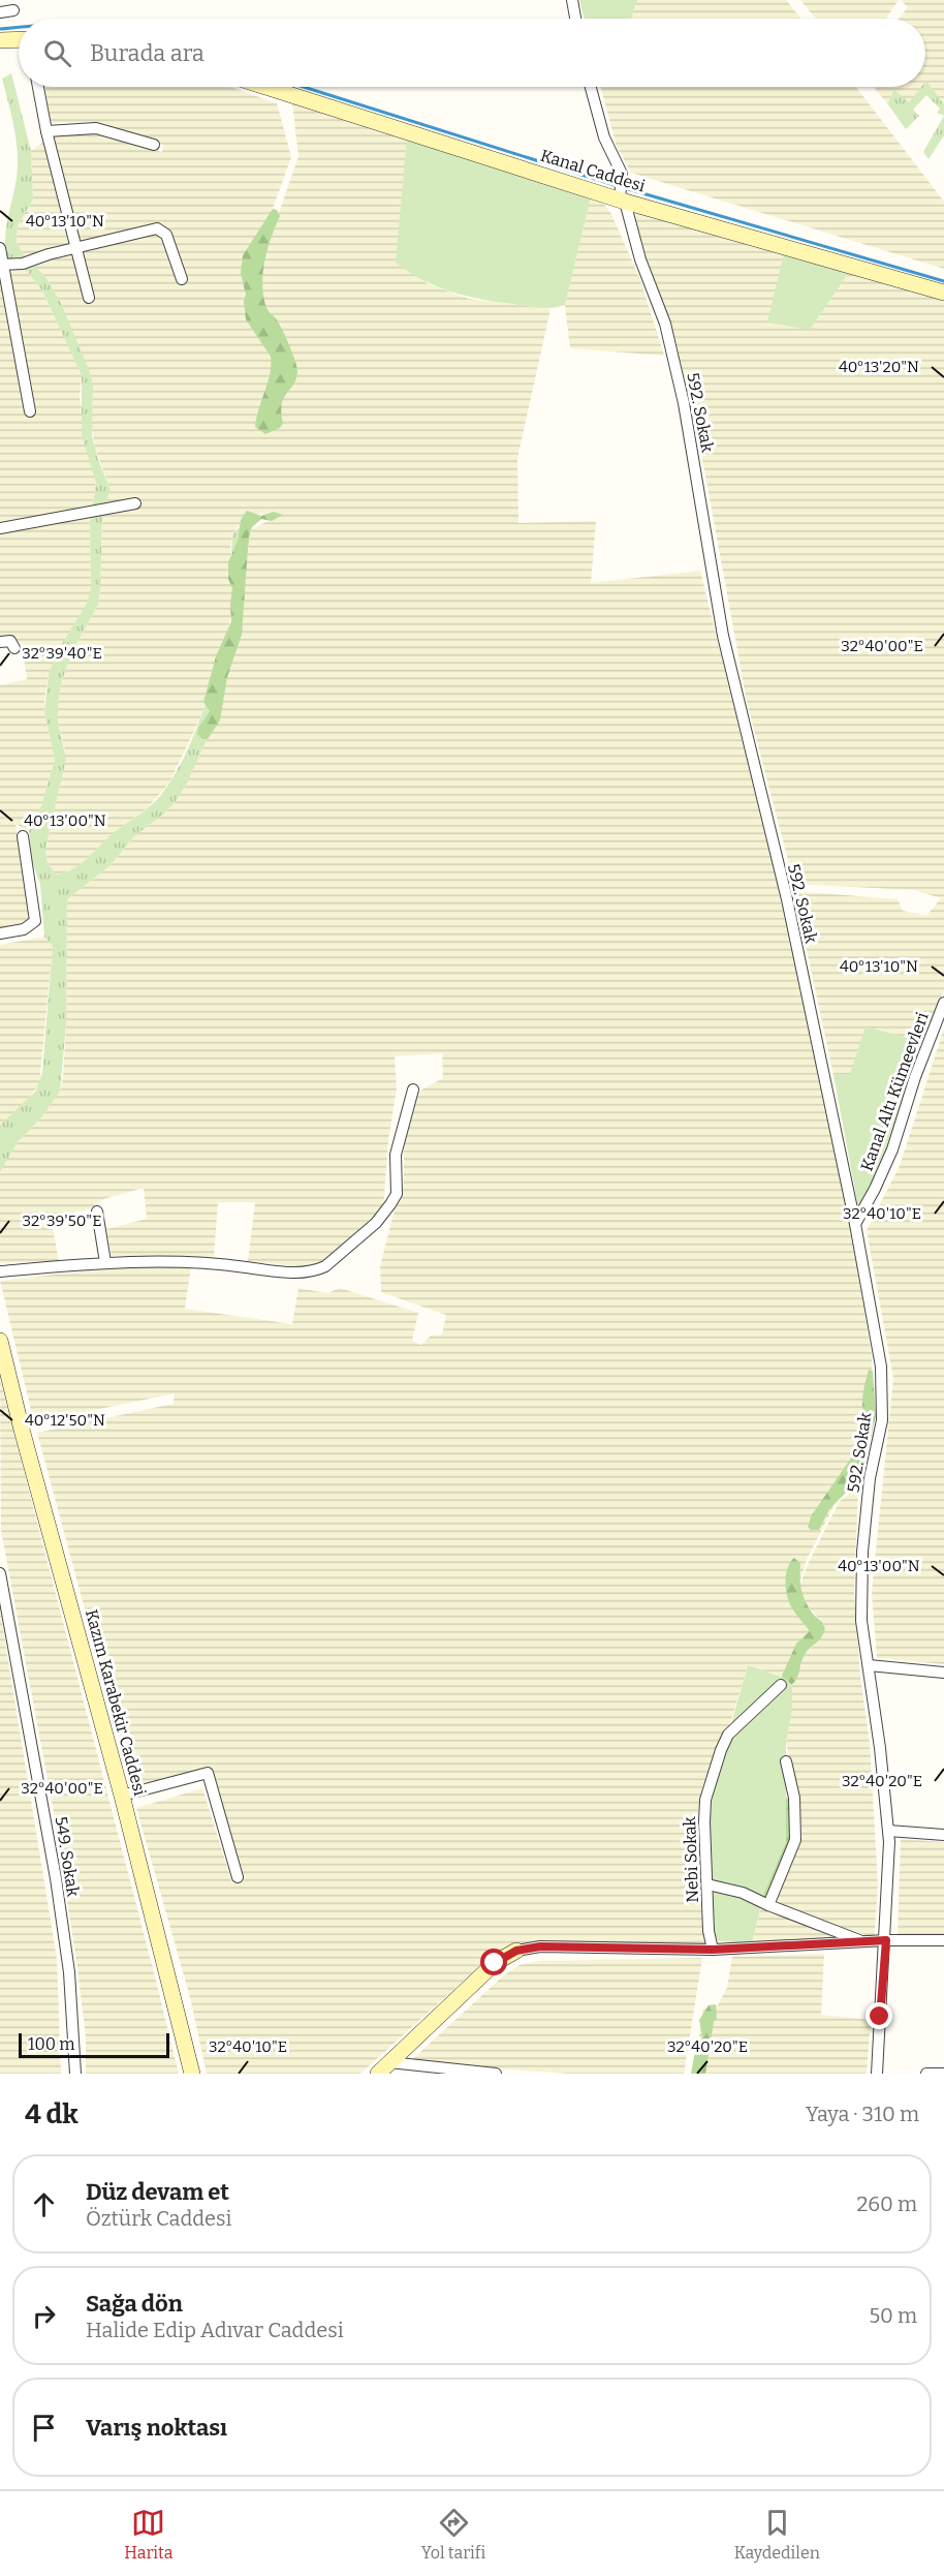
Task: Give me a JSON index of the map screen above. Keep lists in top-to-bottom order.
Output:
{
  "streets": {
    "street": [
      "Kanal Caddesi",
      "592. Sokak",
      "Kanal Altı Kümeevleri",
      "Kazım Karabekir Caddesi",
      "549. Sokak",
      "Nebi Sokak"
    ]
  },
  "crossings": [
    ["Kanal Caddesi", "592. Sokak"],
    ["592. Sokak", "Kanal Altı Kümeevleri"]
  ],
  "scale_bar": "100 m",
  "page": {
    "search": "Burada ara",
    "scale": "100 m",
    "heading": ["4 dk", "Yaya · 310 m"],
    "list": [
      ["Düz devam et", "Öztürk Caddesi", "260 m"],
      ["Sağa dön", "Halide Edip Adıvar Caddesi", "50 m"],
      "Varış noktası"
    ],
    "nav": ["Harita", "Yol tarifi", "Kaydedilen"]
  },
  "coordinates": [
    "40°13'10\"N",
    "40°13'20\"N",
    "32°40'00\"E",
    "32°39'40\"E",
    "40°13'00\"N",
    "32°40'10\"E",
    "32°39'50\"E",
    "40°12'50\"N",
    "32°40'20\"E"
  ]
}
